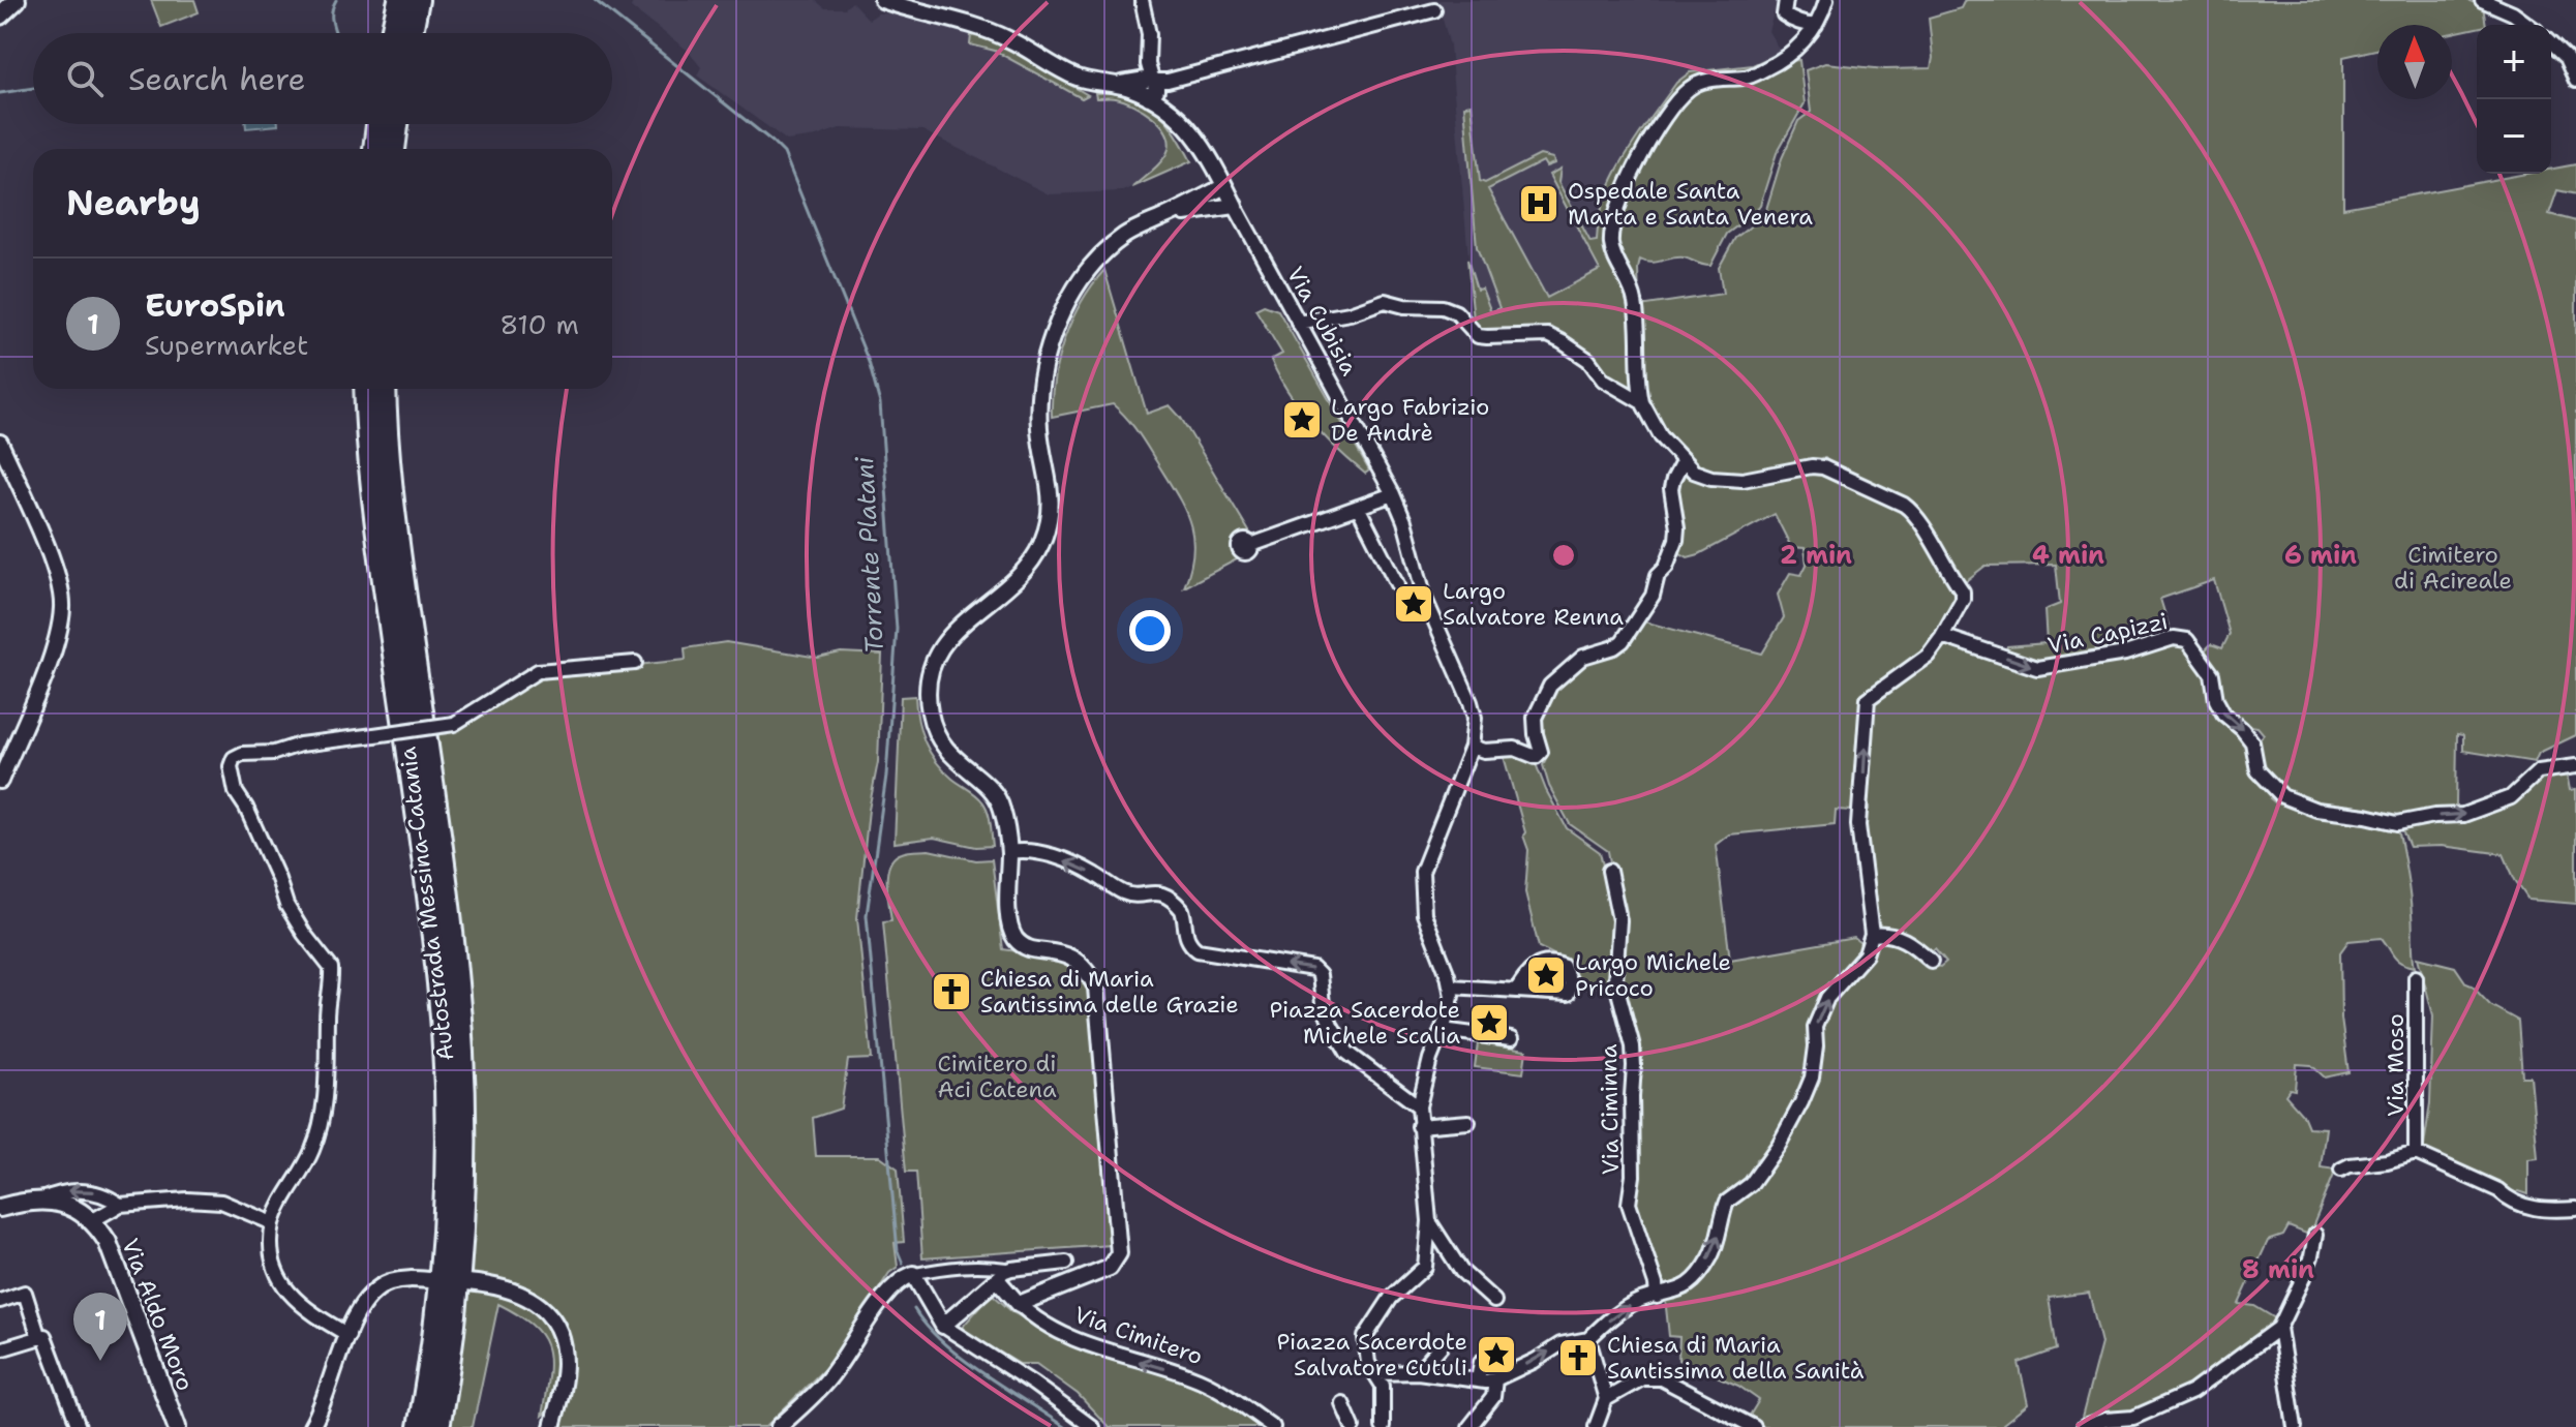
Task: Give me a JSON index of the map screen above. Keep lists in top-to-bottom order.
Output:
{
  "streets": {
    "highway": ["Autostrada Messina-Catania"],
    "main road": ["Via Aldo Moro"],
    "street": [
      "Via Cubisia",
      "Via Capizzi",
      "Via Moso",
      "Via Ciminna",
      "Via Cimitero"
    ]
  },
  "one_way": ["Via Capizzi"],
  "water": ["Torrente Platani"],
  "parks": ["Cimitero di Acireale", "Cimitero di Aci Catena"],
  "places": {
    "hospital": ["Ospedale Santa Marta e Santa Venera"],
    "place": [
      "Largo Fabrizio De Andrè",
      "Largo Salvatore Renna",
      "Largo Michele Pricoco",
      "Piazza Sacerdote Michele Scalia",
      "Piazza Sacerdote Salvatore Cutuli"
    ],
    "church": ["Chiesa di Maria Santissima delle Grazie", "Chiesa di Maria Santissima della Sanità"]
  },
  "north": "top",
  "page": {
    "map_buttons": ["+", "−"],
    "search": "Search here",
    "heading": "Nearby",
    "list": [
      {
        "mark": "1",
        "name": "EuroSpin",
        "note": "Supermarket",
        "value": "810 m"
      }
    ],
    "pins": "1"
  },
  "rings": [
    "2 min",
    "4 min",
    "6 min",
    "8 min"
  ]
}
